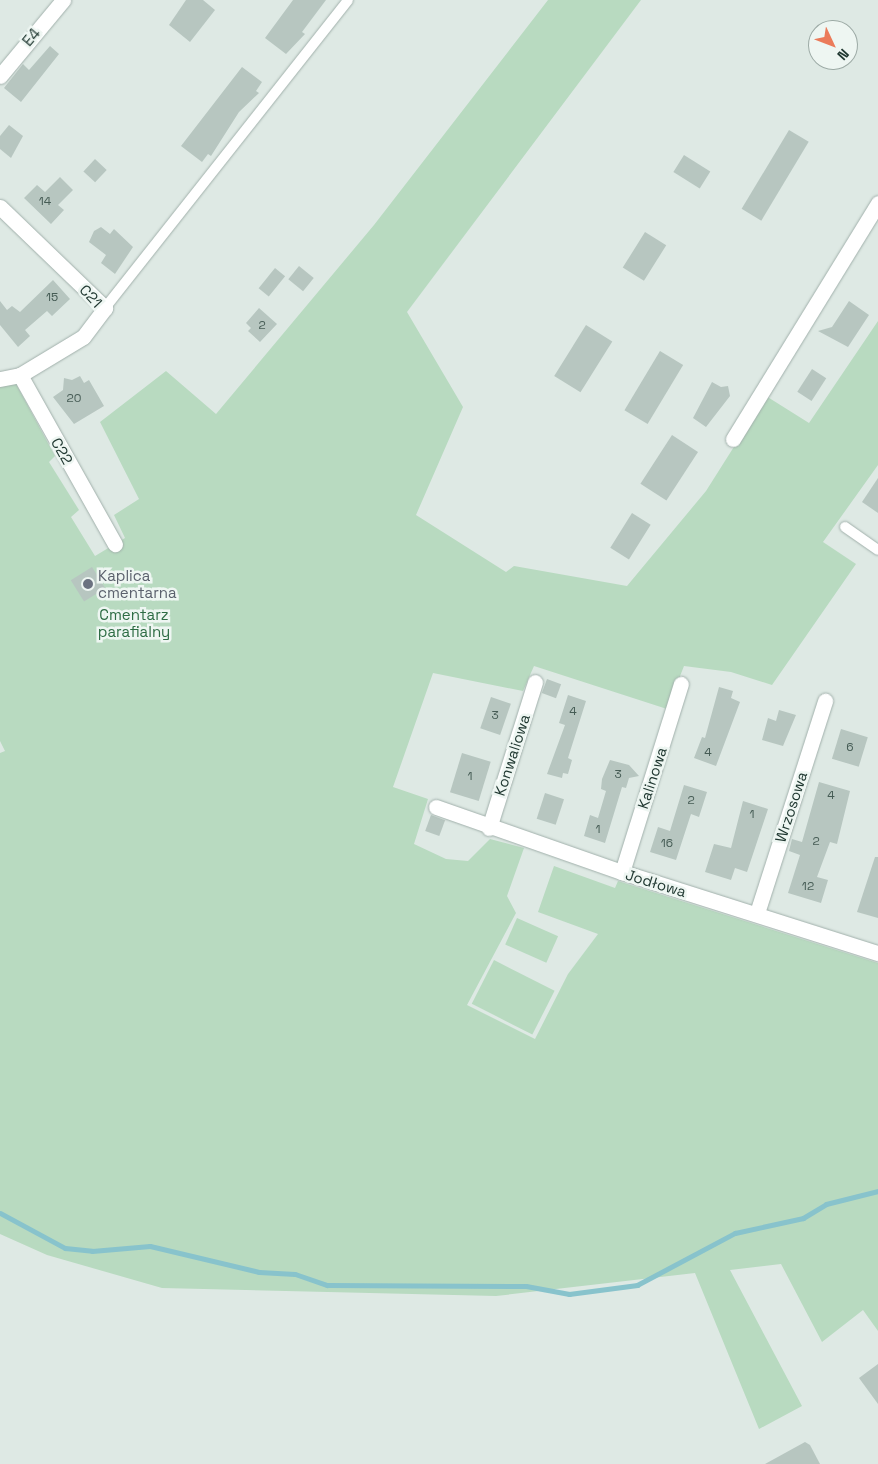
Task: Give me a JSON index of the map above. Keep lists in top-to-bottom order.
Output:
{
  "streets": {
    "street": [
      "E4",
      "C21",
      "C22",
      "Konwaliowa",
      "Kalinowa",
      "Wrzosowa",
      "Jodłowa"
    ]
  },
  "crossings": [
    ["C21", "C22"],
    ["Konwaliowa", "Jodłowa"],
    ["Kalinowa", "Jodłowa"],
    ["Wrzosowa", "Jodłowa"]
  ],
  "parks": ["Cmentarz parafialny"],
  "places": ["Kaplica cmentarna"],
  "house_numbers": [
    "14",
    "15",
    "2",
    "20",
    "4",
    "3",
    "6",
    "4",
    "3",
    "1",
    "4",
    "2",
    "1",
    "1",
    "2",
    "16",
    "12"
  ],
  "north": "bottom right"
}
